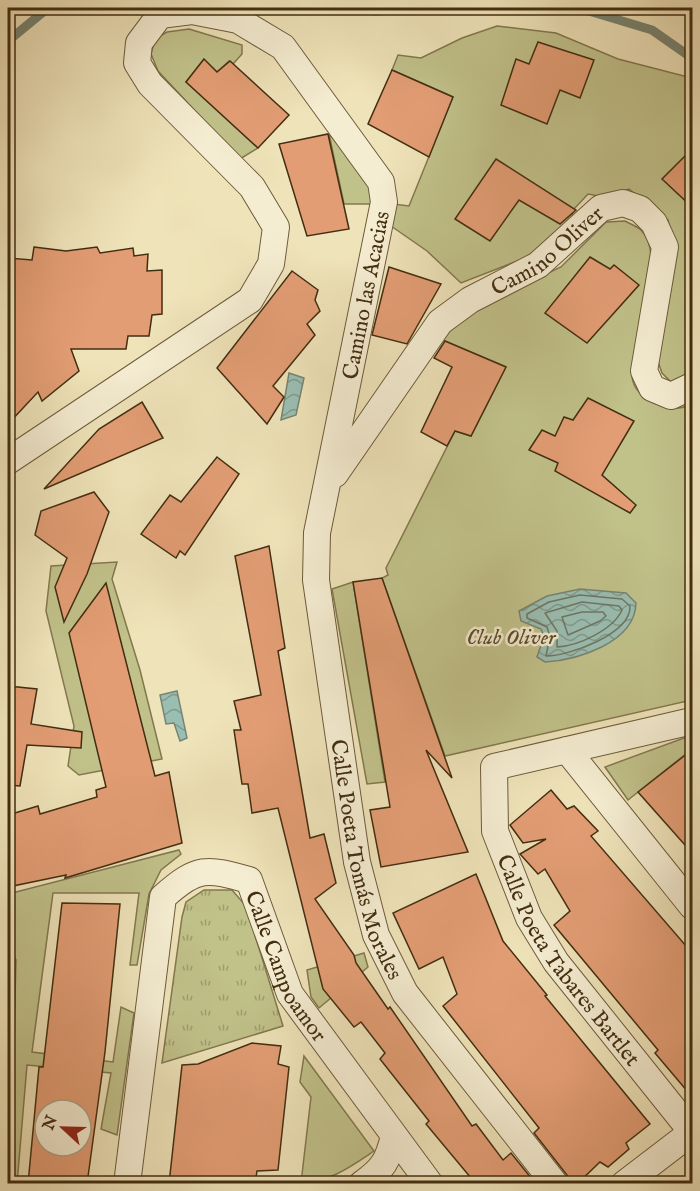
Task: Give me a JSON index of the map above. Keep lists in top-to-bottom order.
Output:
{
  "streets": {
    "street": [
      "Camino Oliver",
      "Camino las Acacias",
      "Calle Poeta Tomás Morales",
      "Calle Poeta Tabares Bartlet",
      "Calle Campoamor"
    ]
  },
  "crossings": [
    ["Camino Oliver", "Camino las Acacias"],
    ["Camino Oliver", "Calle Poeta Tomás Morales"],
    ["Camino las Acacias", "Calle Poeta Tomás Morales"]
  ],
  "parks": ["Club Oliver"],
  "north": "left"
}
